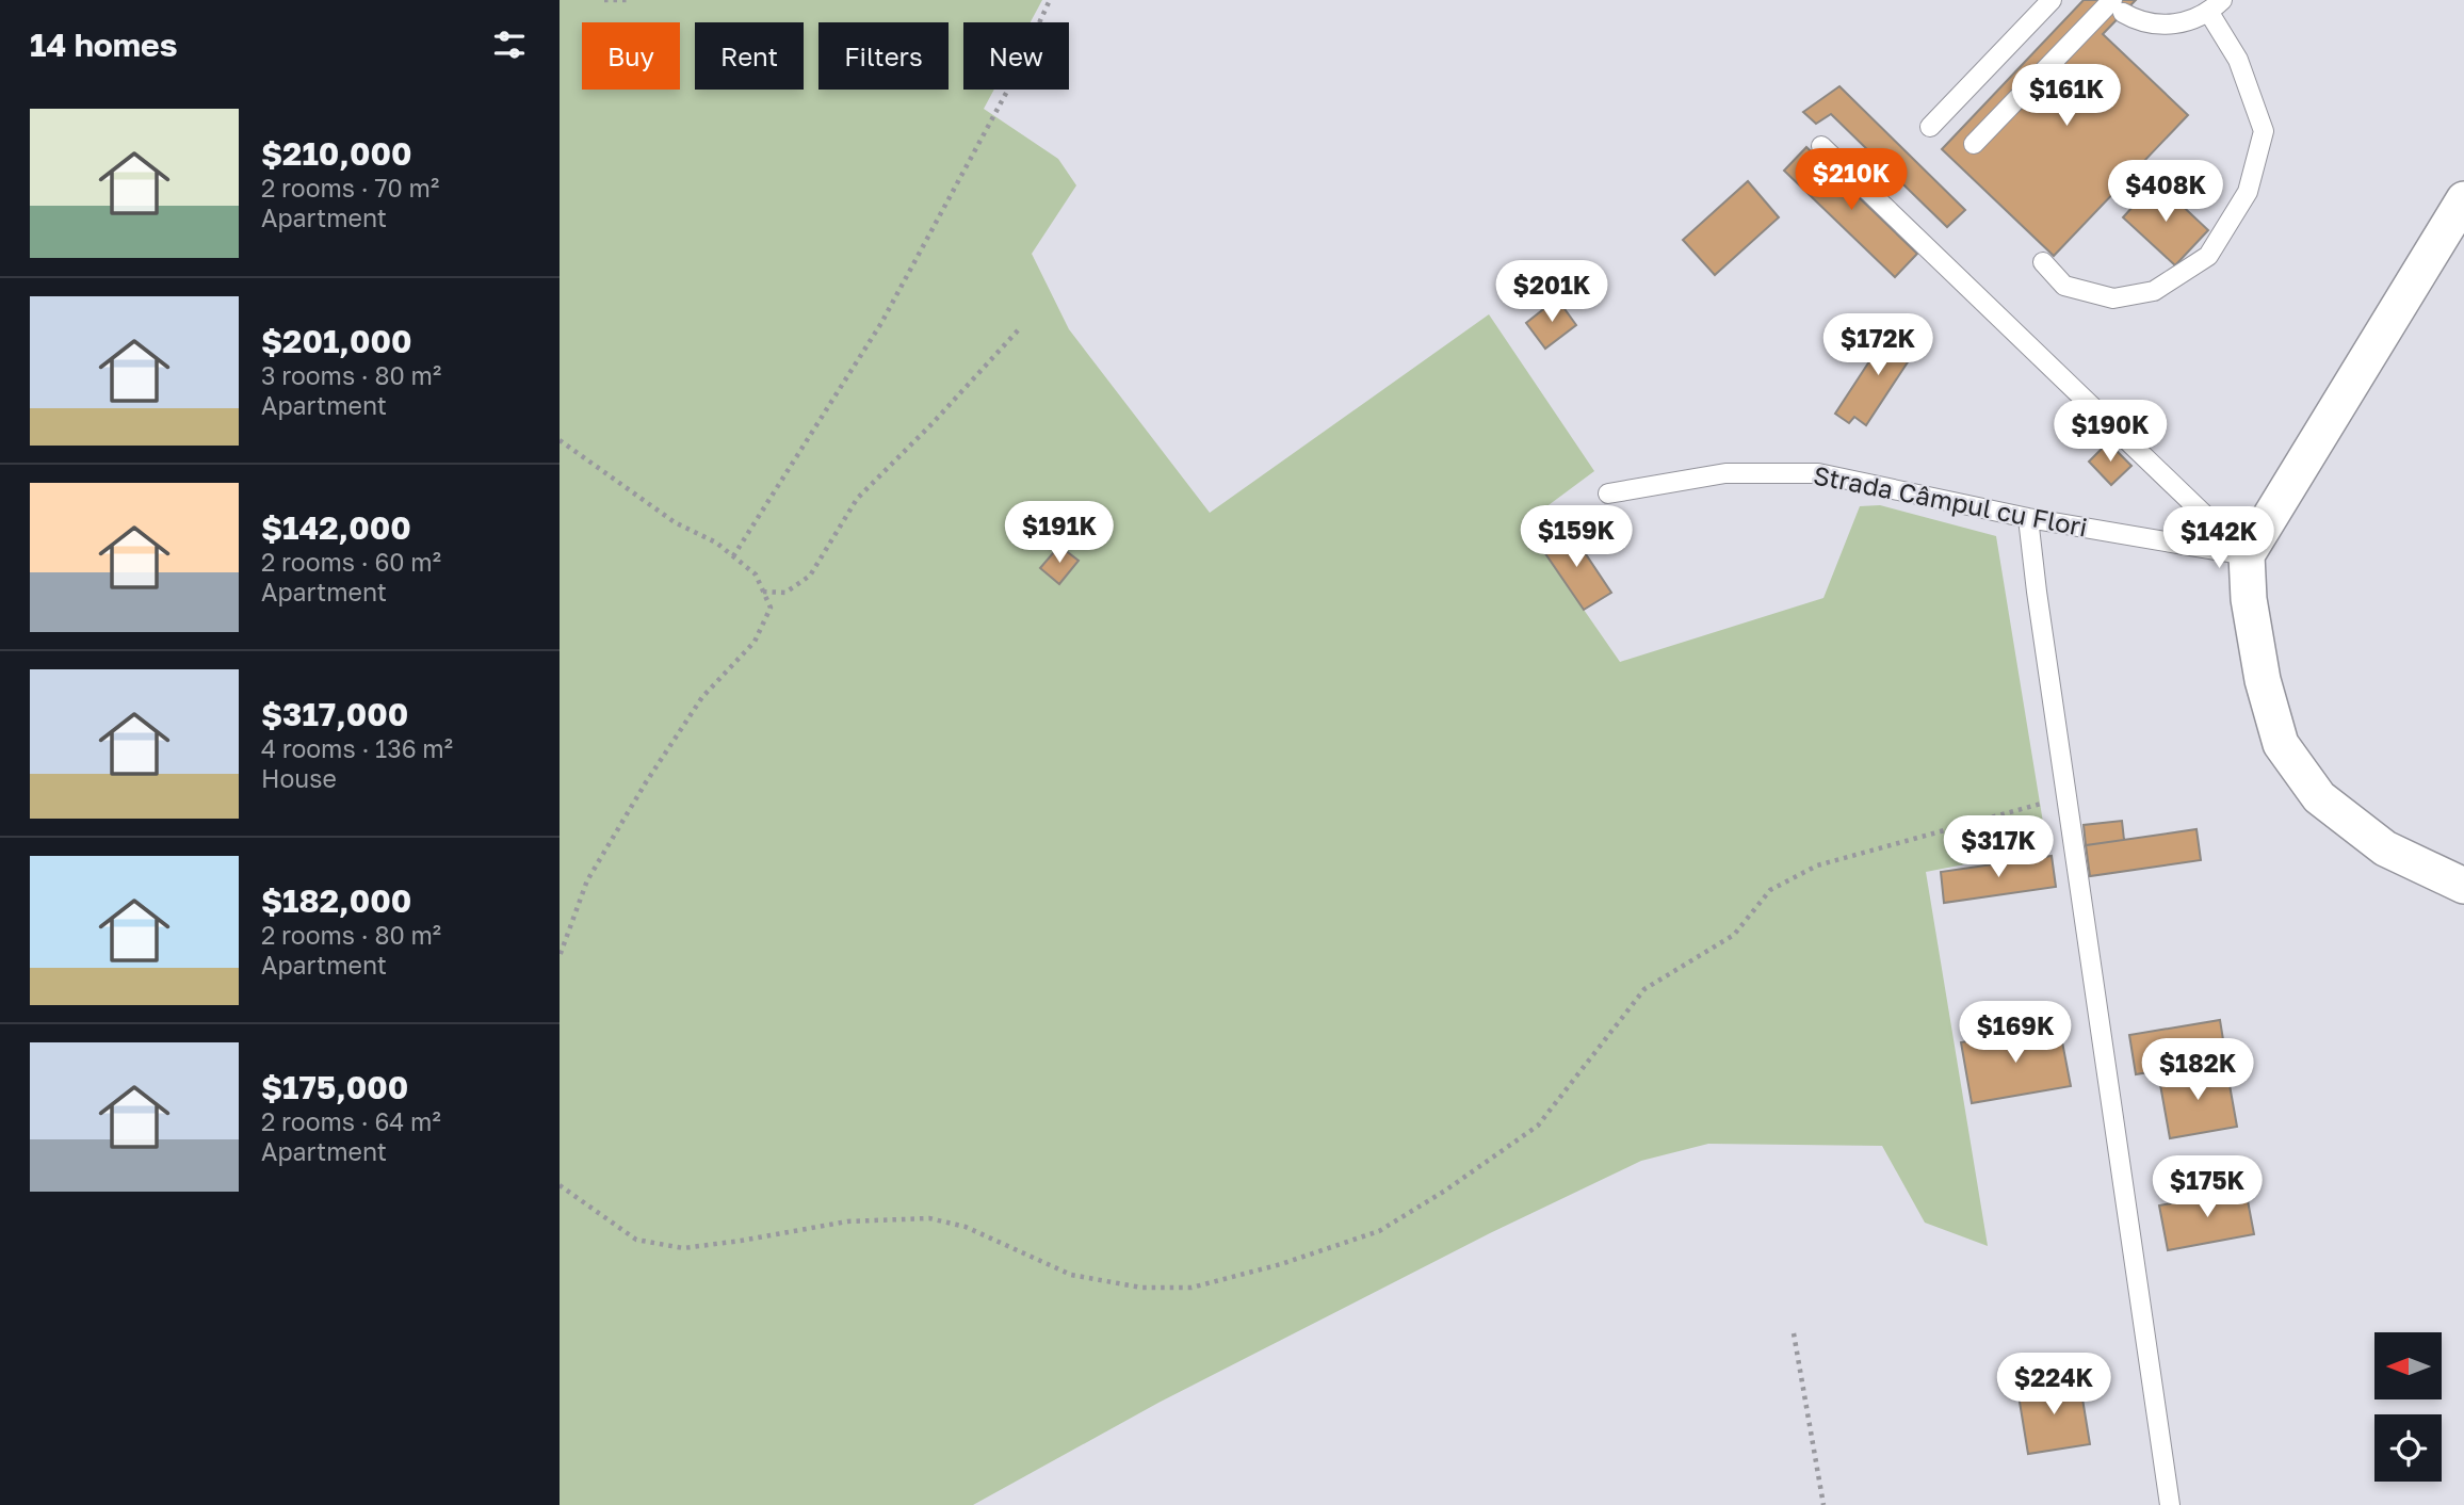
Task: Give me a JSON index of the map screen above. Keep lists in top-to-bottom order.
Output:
{
  "streets": {
    "lane": ["Strada Câmpul cu Flori"]
  },
  "north": "left",
  "page": {
    "heading": "14 homes",
    "chip": [
      "Buy",
      "Rent",
      "Filters",
      "New"
    ],
    "price": [
      "$161K",
      "$210K",
      "$408K",
      "$201K",
      "$172K",
      "$190K",
      "$191K",
      "$159K",
      "$142K",
      "$317K",
      "$169K",
      "$182K",
      "$175K",
      "$224K"
    ],
    "list": [
      {
        "name": "$210,000",
        "note": "2 rooms · 70 m² · Apartment"
      },
      {
        "name": "$201,000",
        "note": "3 rooms · 80 m² · Apartment"
      },
      {
        "name": "$142,000",
        "note": "2 rooms · 60 m² · Apartment"
      },
      {
        "name": "$317,000",
        "note": "4 rooms · 136 m² · House"
      },
      {
        "name": "$182,000",
        "note": "2 rooms · 80 m² · Apartment"
      },
      {
        "name": "$175,000",
        "note": "2 rooms · 64 m² · Apartment"
      }
    ]
  }
}
